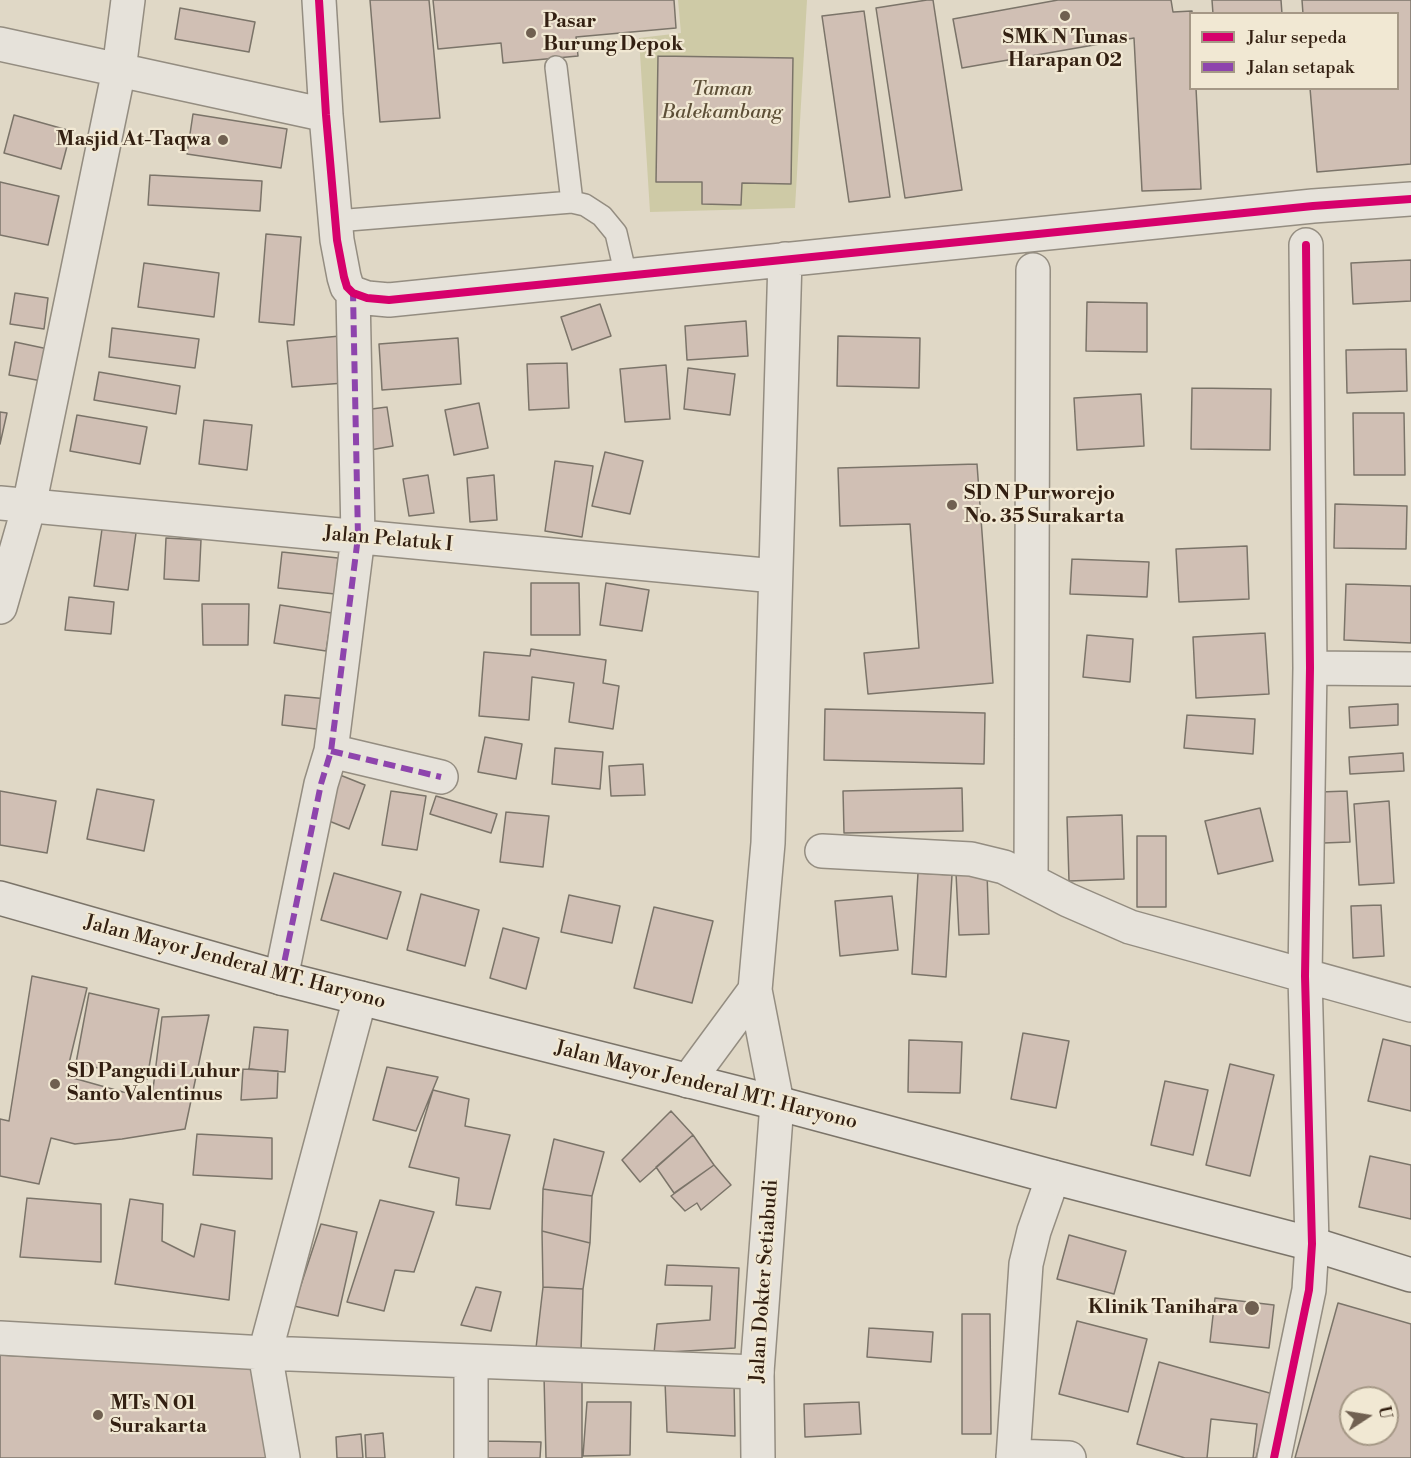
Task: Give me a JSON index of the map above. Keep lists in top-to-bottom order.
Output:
{
  "streets": {
    "street": ["Jalan Pelatuk I", "Jalan Mayor Jenderal MT. Haryono", "Jalan Dokter Setiabudi"]
  },
  "crossings": [
    ["Jalan Pelatuk I", "Jalan Dokter Setiabudi"],
    ["Jalan Mayor Jenderal MT. Haryono", "Jalan Dokter Setiabudi"]
  ],
  "parks": ["Taman Balekambang"],
  "places": [
    "SMK N Tunas Harapan 02",
    "Pasar Burung Depok",
    "Masjid At-Taqwa",
    "SD N Purworejo No. 35 Surakarta",
    "SD Pangudi Luhur Santo Valentinus",
    "Klinik Tanihara",
    "MTs N 01 Surakarta"
  ],
  "legend": ["Jalur sepeda", "Jalan setapak"],
  "north": "right"
}
